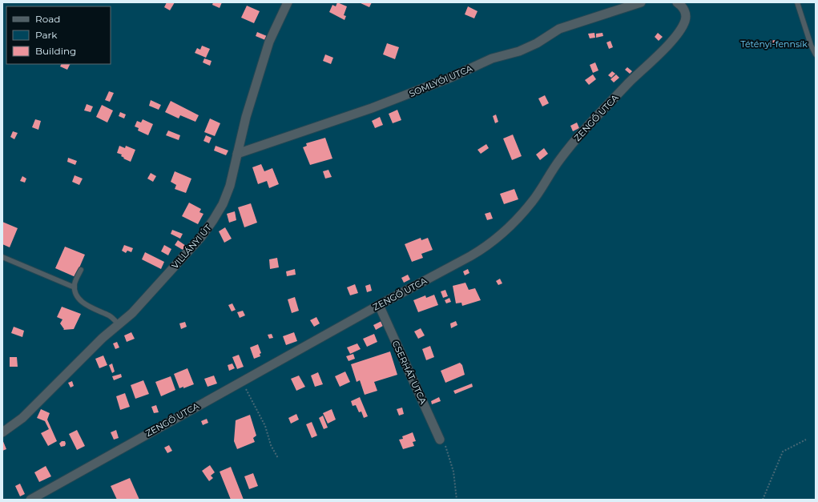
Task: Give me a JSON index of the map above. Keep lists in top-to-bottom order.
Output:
{
  "streets": {
    "street": [
      "SOMLYÓI UTCA",
      "ZENGŐ UTCA",
      "VILLÁNYI ÚT",
      "CSERHÁT UTCA"
    ]
  },
  "crossings": [
    ["SOMLYÓI UTCA", "VILLÁNYI ÚT"],
    ["ZENGŐ UTCA", "CSERHÁT UTCA"]
  ],
  "parks": ["Tétényi-fennsík"],
  "legend": ["Road", "Park", "Building"]
}
